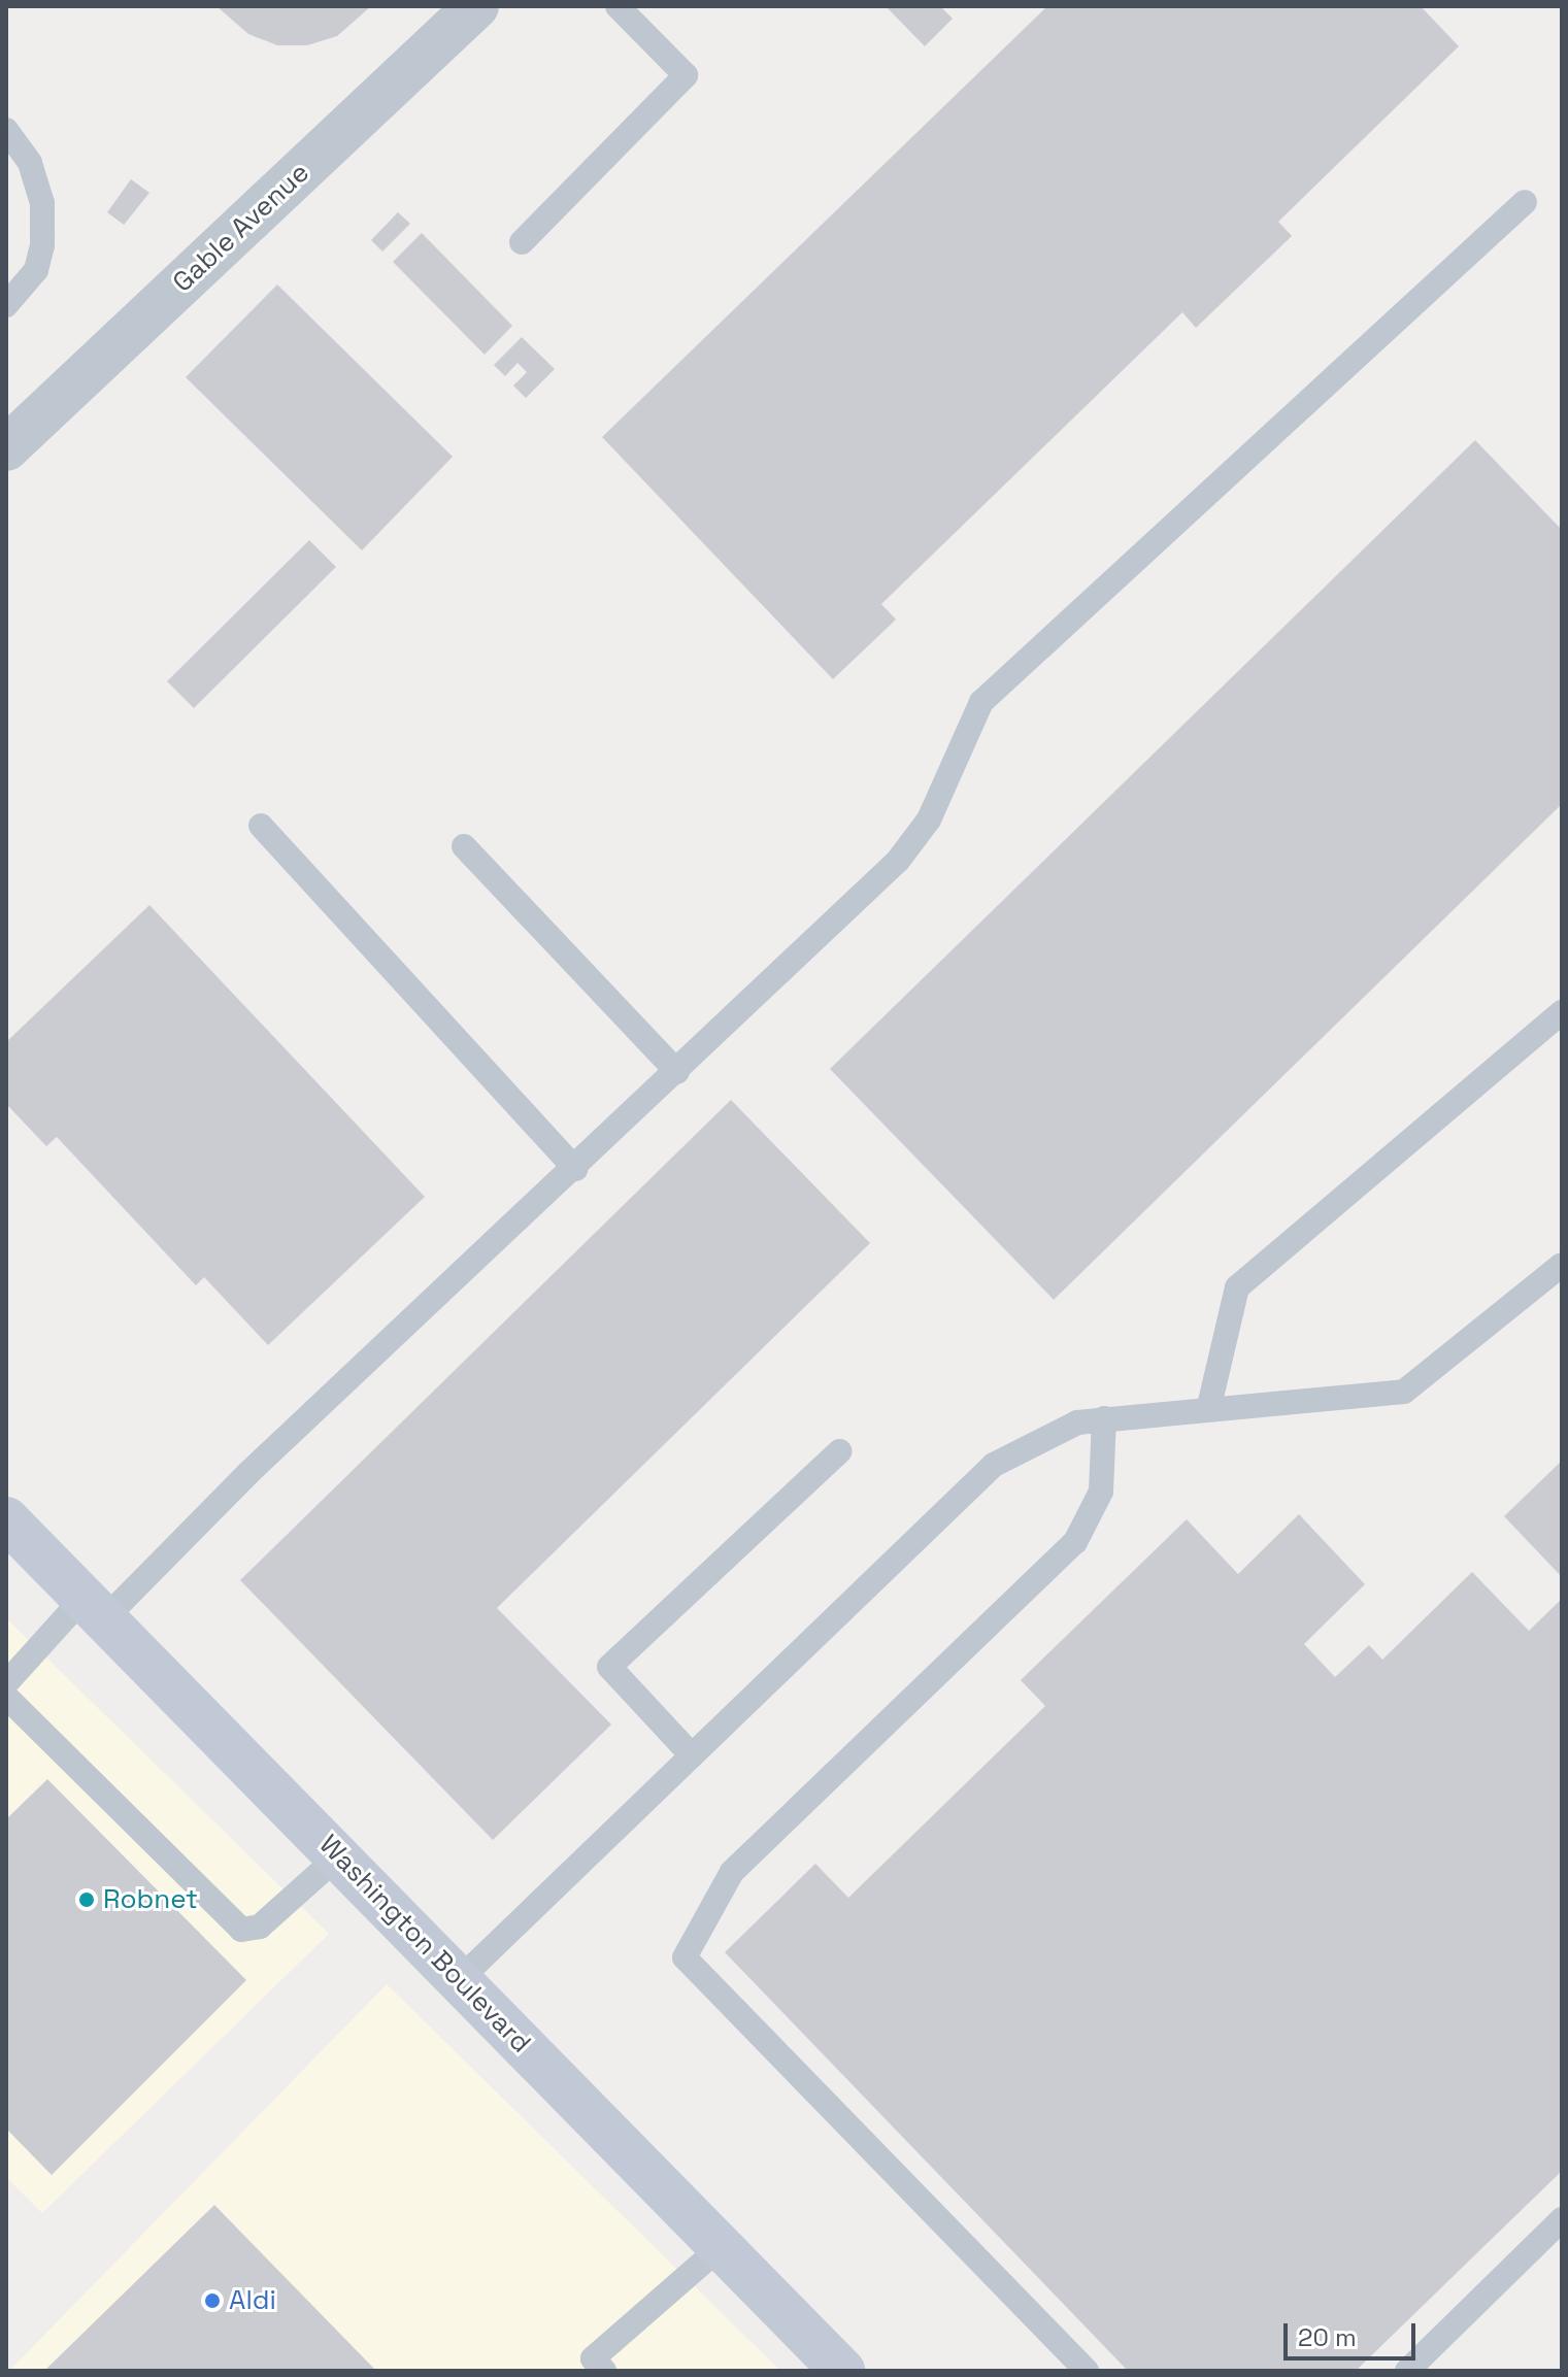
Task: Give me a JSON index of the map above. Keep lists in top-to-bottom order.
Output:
{
  "streets": {
    "main road": ["Washington Boulevard"],
    "street": ["Gable Avenue"]
  },
  "places": ["Robnet", "Aldi"],
  "scale_bar": "20 m"
}
